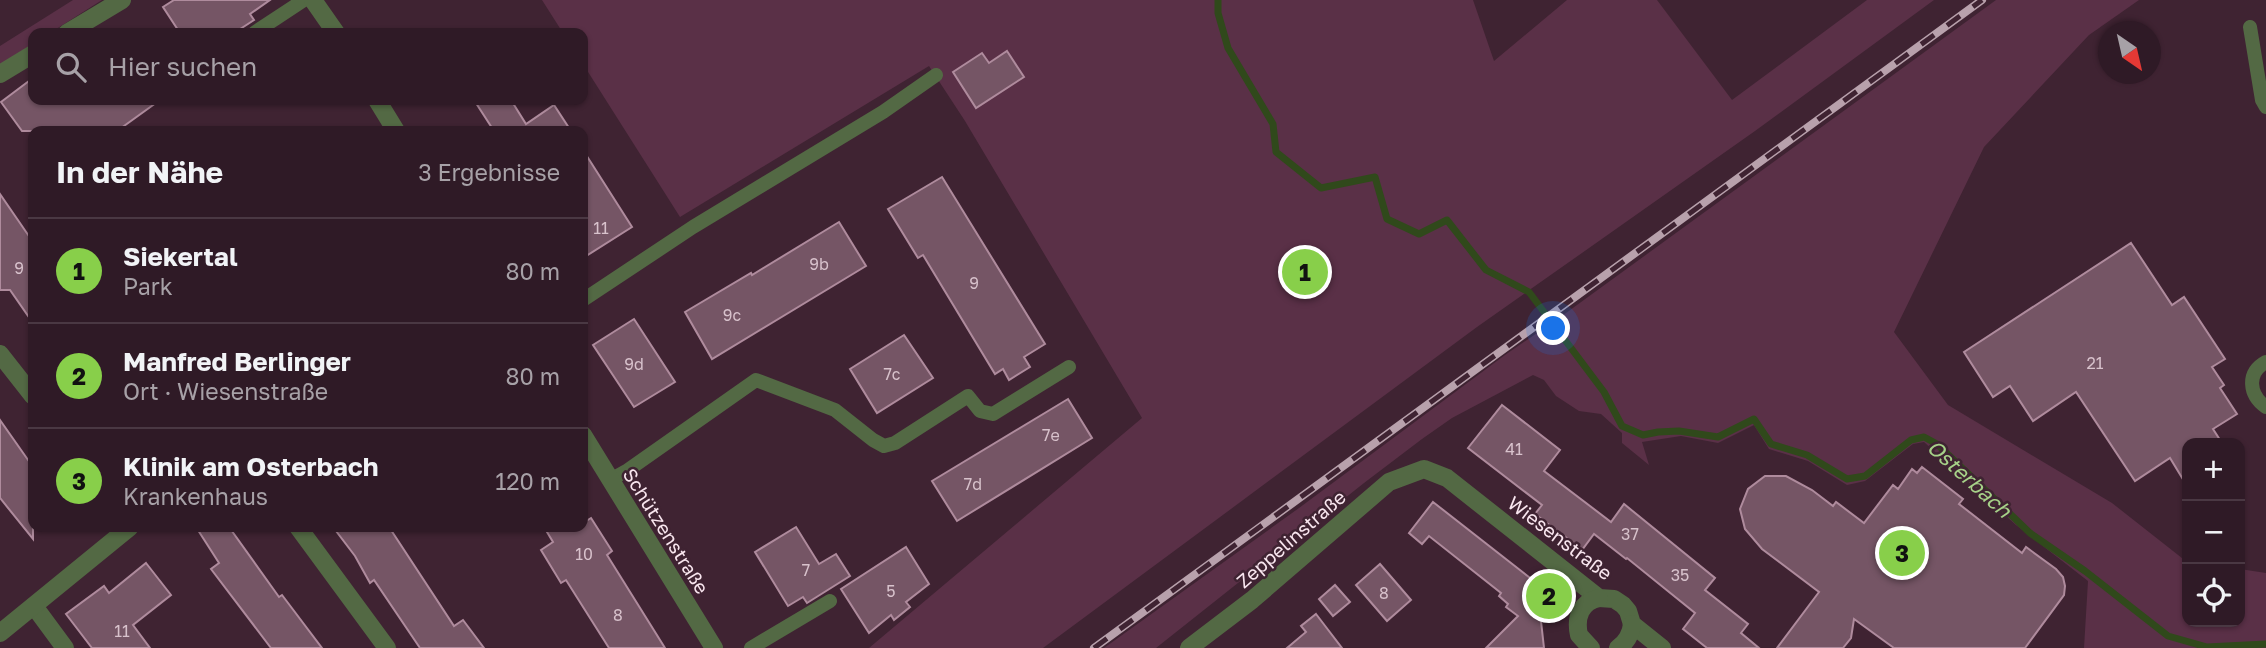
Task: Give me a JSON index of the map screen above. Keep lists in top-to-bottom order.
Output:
{
  "streets": {
    "street": ["Schützenstraße", "Wiesenstraße", "Zeppelinstraße"]
  },
  "crossings": [
    ["Wiesenstraße", "Zeppelinstraße"]
  ],
  "water": ["Osterbach"],
  "house_numbers": [
    "11",
    "9b",
    "9",
    "9",
    "9c",
    "21",
    "9d",
    "7c",
    "7e",
    "41",
    "7d",
    "37",
    "10",
    "7",
    "35",
    "5",
    "8",
    "8",
    "11"
  ],
  "north": "bottom right",
  "page": {
    "search": "Hier suchen",
    "heading": ["In der Nähe", "3 Ergebnisse"],
    "list": [
      {
        "mark": "1",
        "name": "Siekertal",
        "note": "Park",
        "value": "80 m"
      },
      {
        "mark": "2",
        "name": "Manfred Berlinger",
        "note": "Ort · Wiesenstraße",
        "value": "80 m"
      },
      {
        "mark": "3",
        "name": "Klinik am Osterbach",
        "note": "Krankenhaus",
        "value": "120 m"
      }
    ],
    "pins": ["1", "3", "2"],
    "map_buttons": ["+", "−"]
  }
}
